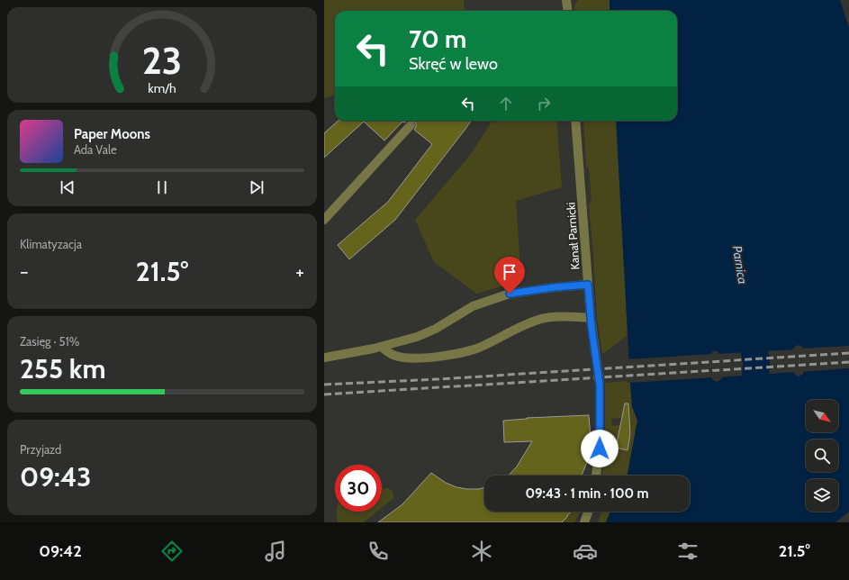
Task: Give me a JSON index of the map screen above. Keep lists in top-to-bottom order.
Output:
{
  "streets": {
    "street": ["Kanał Parnicki"]
  },
  "water": ["Parnica"],
  "north": "bottom right",
  "page": {
    "turn": ["70 m", "Skręć w lewo"],
    "song": ["Paper Moons", "Ada Vale"],
    "tile": [
      "Klimatyzacja",
      ["Zasięg · 51%", "255 km"],
      ["Przyjazd", "09:43"]
    ],
    "heat": ["−", "21.5°", "+"],
    "limit": "30",
    "trip": "09:43 · 1 min · 100 m",
    "tabs": ["09:42", "21.5°"],
    "gauge": ["23", "km/h"]
  }
}
